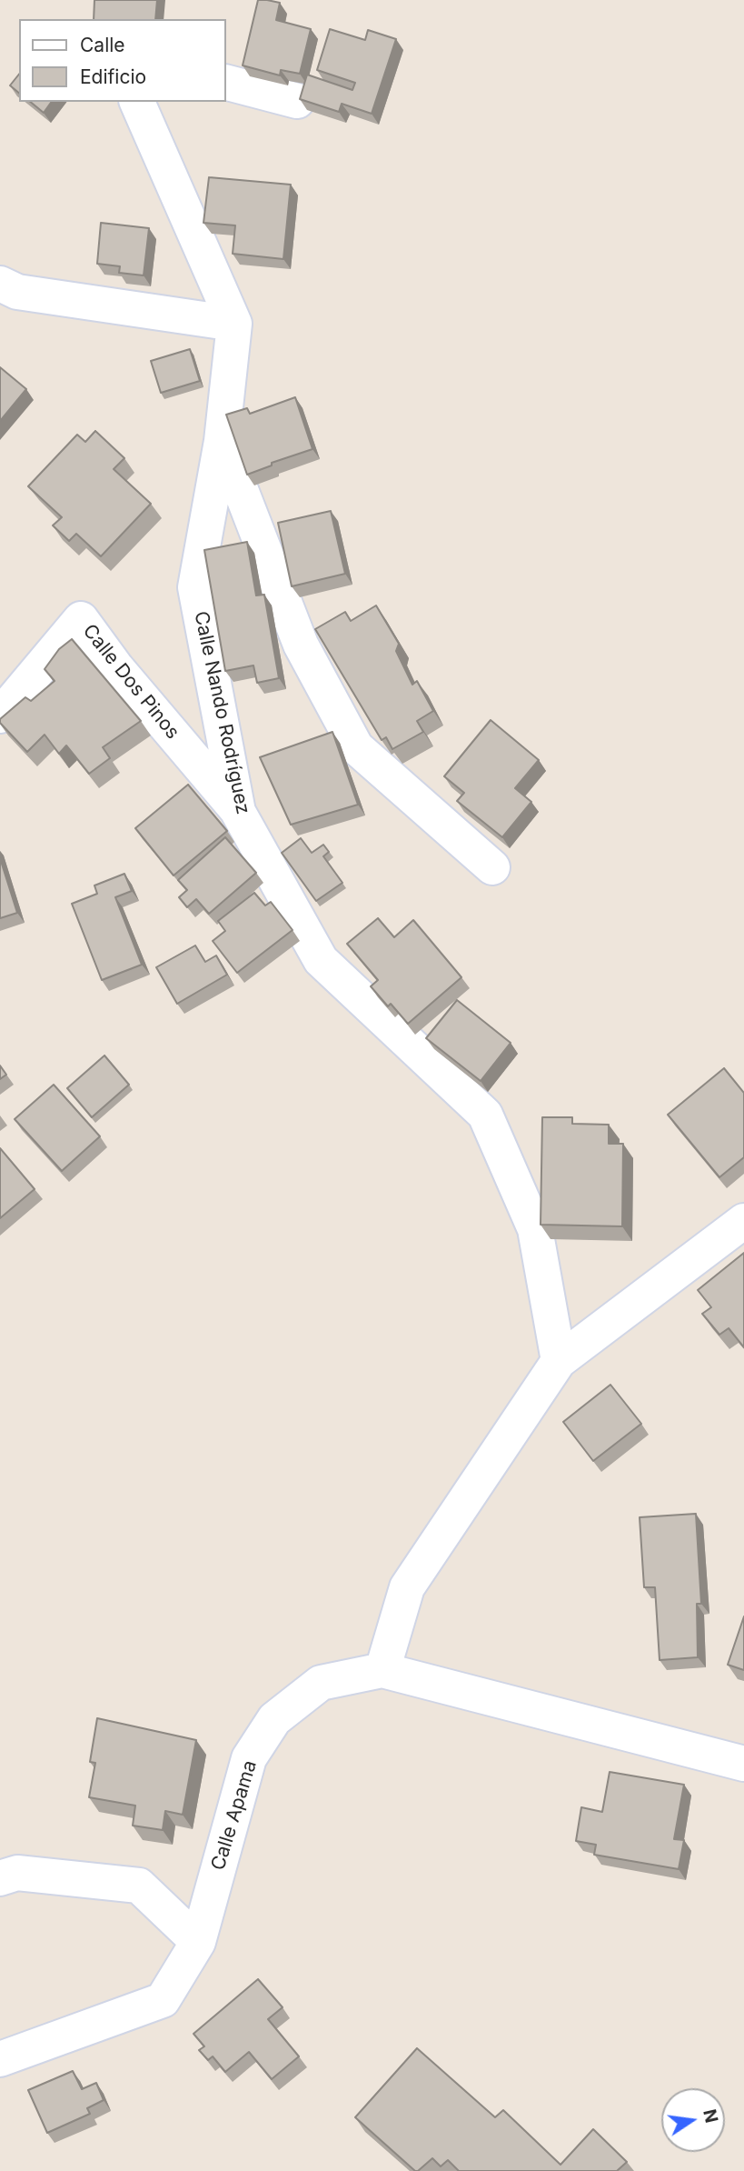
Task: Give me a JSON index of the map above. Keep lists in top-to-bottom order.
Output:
{
  "streets": {
    "street": ["Calle Dos Pinos", "Calle Nando Rodríguez", "Calle Apama"]
  },
  "crossings": [
    ["Calle Dos Pinos", "Calle Nando Rodríguez"]
  ],
  "legend": ["Calle", "Edificio"],
  "north": "right"
}
